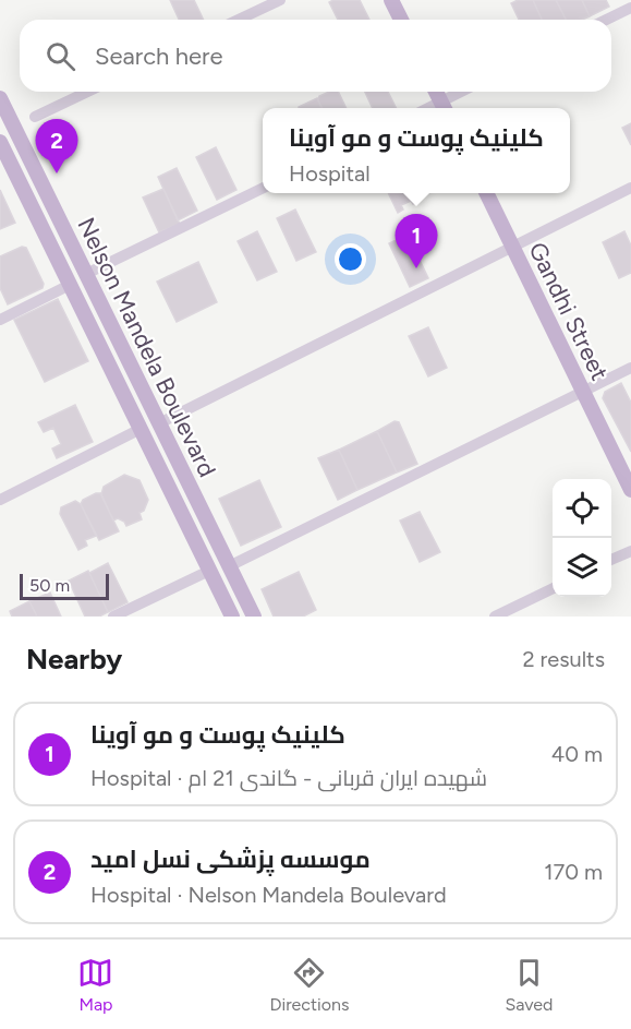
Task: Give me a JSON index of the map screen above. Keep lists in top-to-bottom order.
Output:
{
  "streets": {
    "main road": ["Gandhi Street", "Nelson Mandela Boulevard"]
  },
  "scale_bar": "50 m",
  "page": {
    "search": "Search here",
    "popup": ["کلینیک پوست و مو آوینا", "Hospital"],
    "pins": ["2", "1"],
    "scale": "50 m",
    "heading": ["Nearby", "2 results"],
    "list": [
      {
        "mark": "1",
        "name": "کلینیک پوست و مو آوینا",
        "note": "Hospital · شهیده ایران قربانی - گاندی 21 ام",
        "value": "40 m"
      },
      {
        "mark": "2",
        "name": "موسسه پزشکی نسل امید",
        "note": "Hospital · Nelson Mandela Boulevard",
        "value": "170 m"
      }
    ],
    "nav": ["Map", "Directions", "Saved"]
  }
}
